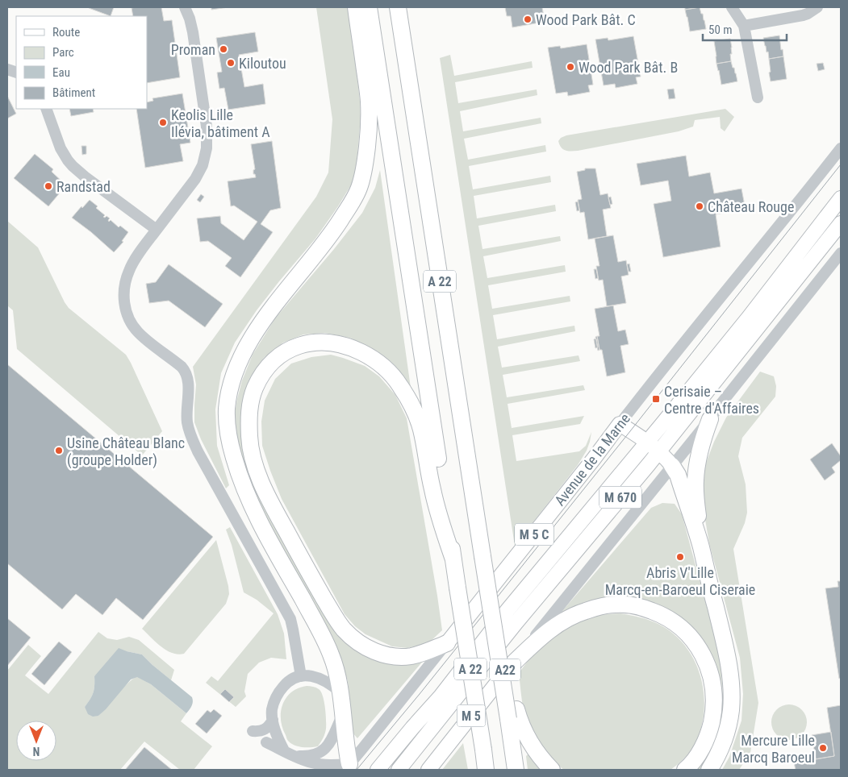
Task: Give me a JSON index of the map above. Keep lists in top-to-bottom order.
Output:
{
  "streets": {
    "highway": ["A 22", "A22"],
    "main road": [
      "Avenue de la Marne",
      "M 670",
      "M 5 C",
      "M 5"
    ]
  },
  "crossings": [
    ["A 22", "A22"]
  ],
  "places": {
    "other": [
      "Wood Park Bât. C",
      "Proman",
      "Kiloutou",
      "Wood Park Bât. B",
      "Keolis Lille Ilévia, bâtiment A",
      "Randstad",
      "Château Rouge",
      "Usine Château Blanc (groupe Holder)",
      "Abris V'Lille Marcq-en-Baroeul Ciseraie",
      "Mercure Lille Marcq Baroeul"
    ],
    "transit": ["Cerisaie – Centre d'Affaires"]
  },
  "legend": [
    "Route",
    "Parc",
    "Eau",
    "Bâtiment"
  ],
  "scale_bar": "50 m",
  "north": "bottom"
}
